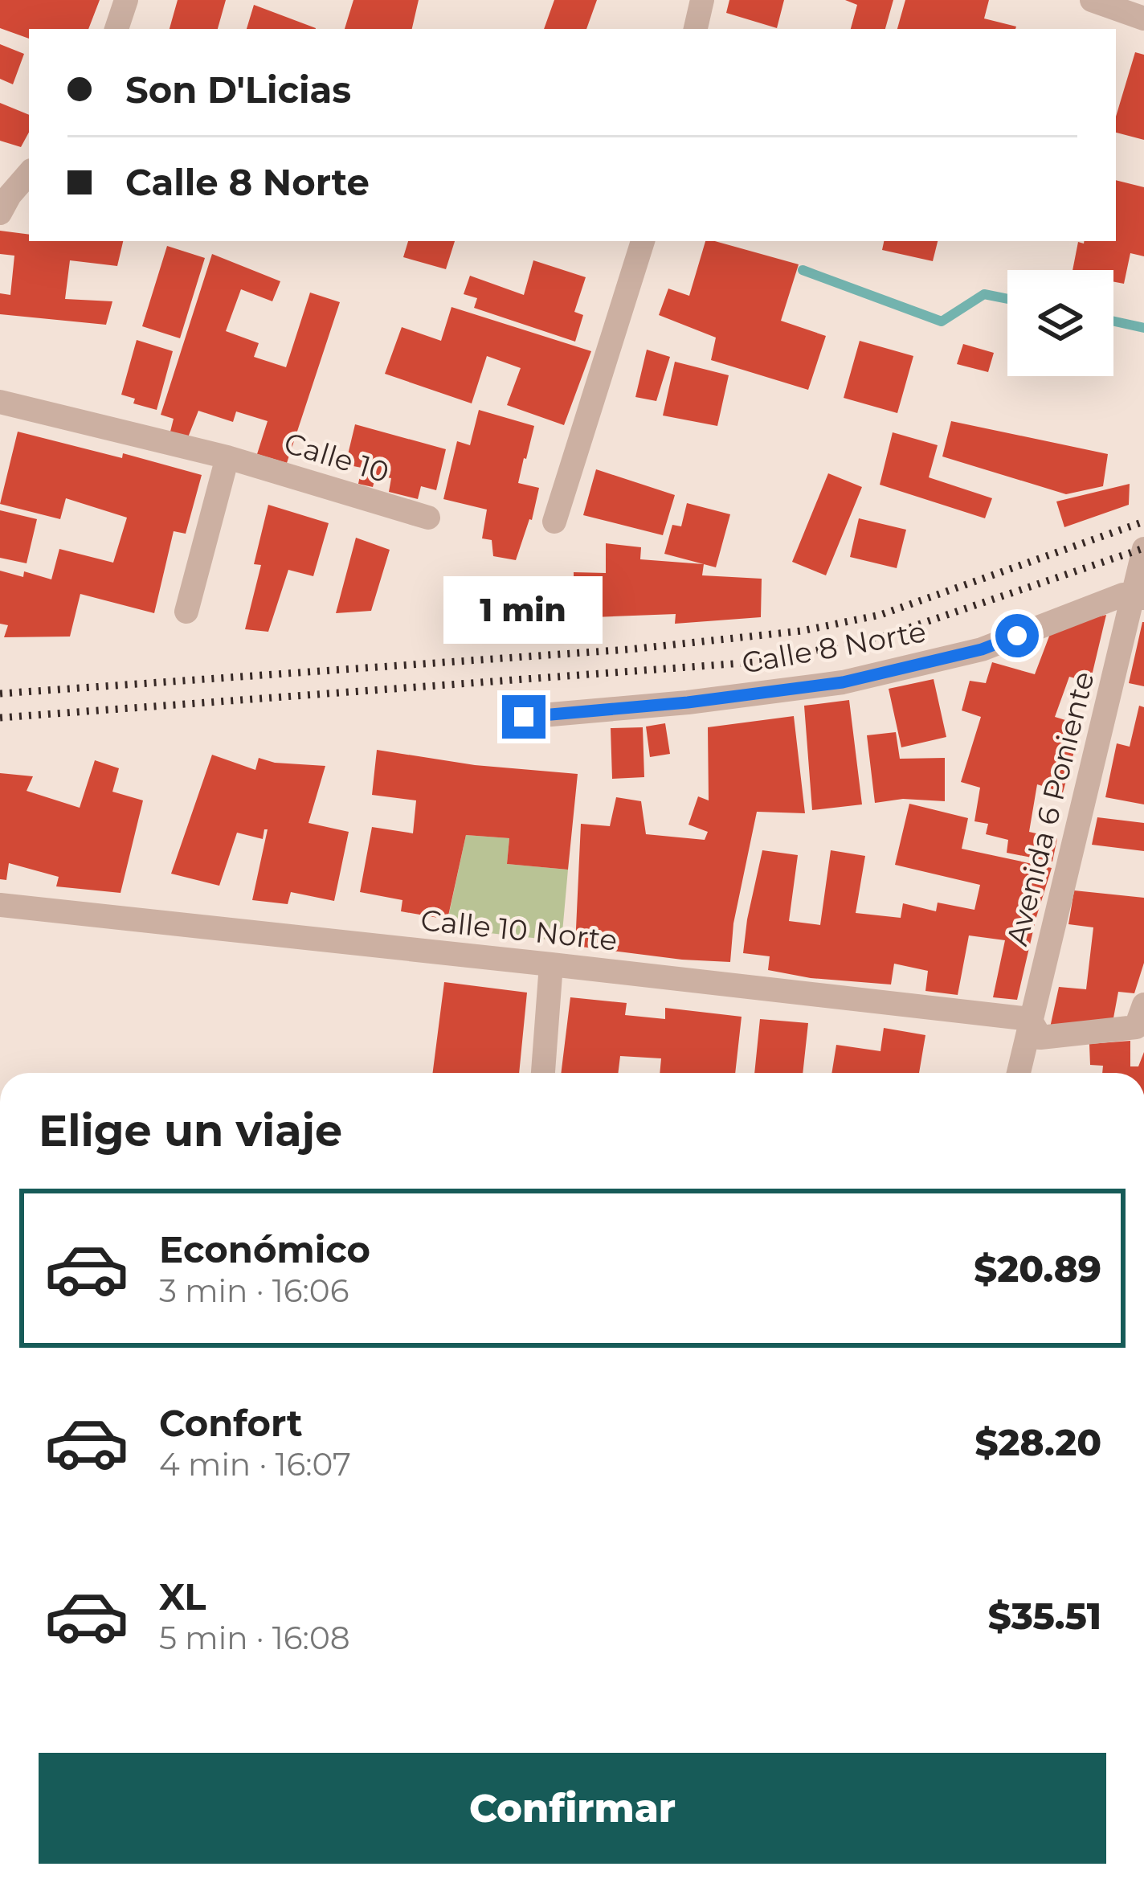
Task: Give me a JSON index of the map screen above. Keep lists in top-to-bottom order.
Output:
{
  "streets": {
    "street": [
      "Calle 10",
      "Calle 8 Norte",
      "Avenida 6 Poniente",
      "Calle 10 Norte"
    ]
  },
  "crossings": [
    ["Calle 8 Norte", "Avenida 6 Poniente"],
    ["Avenida 6 Poniente", "Calle 10 Norte"]
  ],
  "page": {
    "banner": ["Son D'Licias", "Calle 8 Norte"],
    "bubble": "1 min",
    "heading": "Elige un viaje",
    "list": [
      {
        "name": "Económico",
        "note": "3 min · 16:06",
        "value": "$20.89"
      },
      {
        "name": "Confort",
        "note": "4 min · 16:07",
        "value": "$28.20"
      },
      {
        "name": "XL",
        "note": "5 min · 16:08",
        "value": "$35.51"
      }
    ],
    "buttons": "Confirmar"
  }
}
